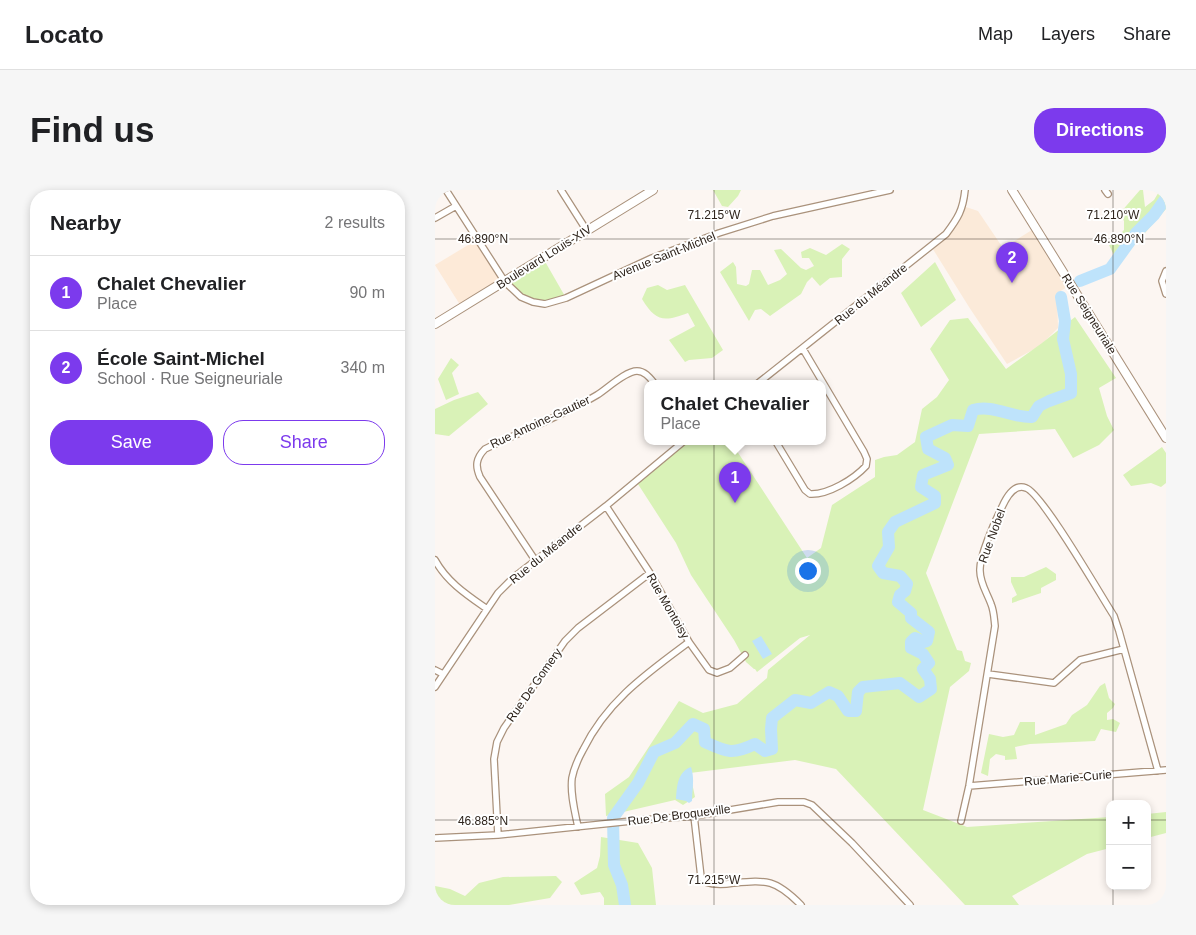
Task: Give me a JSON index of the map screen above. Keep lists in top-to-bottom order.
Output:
{
  "streets": {
    "street": [
      "Avenue Saint-Michel",
      "Boulevard Louis-XIV",
      "Rue du Méandre",
      "Rue Seigneuriale",
      "Rue Antoine-Gautier",
      "Rue Nobel",
      "Rue Montoisy",
      "Rue De Gomery",
      "Rue Marie-Curie",
      "Rue De Broqueville"
    ]
  },
  "crossings": [
    ["Avenue Saint-Michel", "Boulevard Louis-XIV"],
    ["Rue du Méandre", "Rue Antoine-Gautier"],
    ["Rue du Méandre", "Rue Montoisy"],
    ["Rue Nobel", "Rue Marie-Curie"],
    ["Rue Montoisy", "Rue De Gomery"],
    ["Rue De Gomery", "Rue De Broqueville"]
  ],
  "page": {
    "header": "Locato",
    "nav": ["Map", "Layers", "Share"],
    "buttons": [
      "Directions",
      ["Save", "Share"]
    ],
    "title": "Find us",
    "heading": ["Nearby", "2 results"],
    "pins": ["2", "1"],
    "list": [
      {
        "mark": "1",
        "name": "Chalet Chevalier",
        "note": "Place",
        "value": "90 m"
      },
      {
        "mark": "2",
        "name": "École Saint-Michel",
        "note": "School · Rue Seigneuriale",
        "value": "340 m"
      }
    ],
    "popup": ["Chalet Chevalier", "Place"],
    "map_buttons": ["+", "−"]
  },
  "coordinates": [
    "71.215°W",
    "71.210°W",
    "46.890°N",
    "46.885°N"
  ]
}
